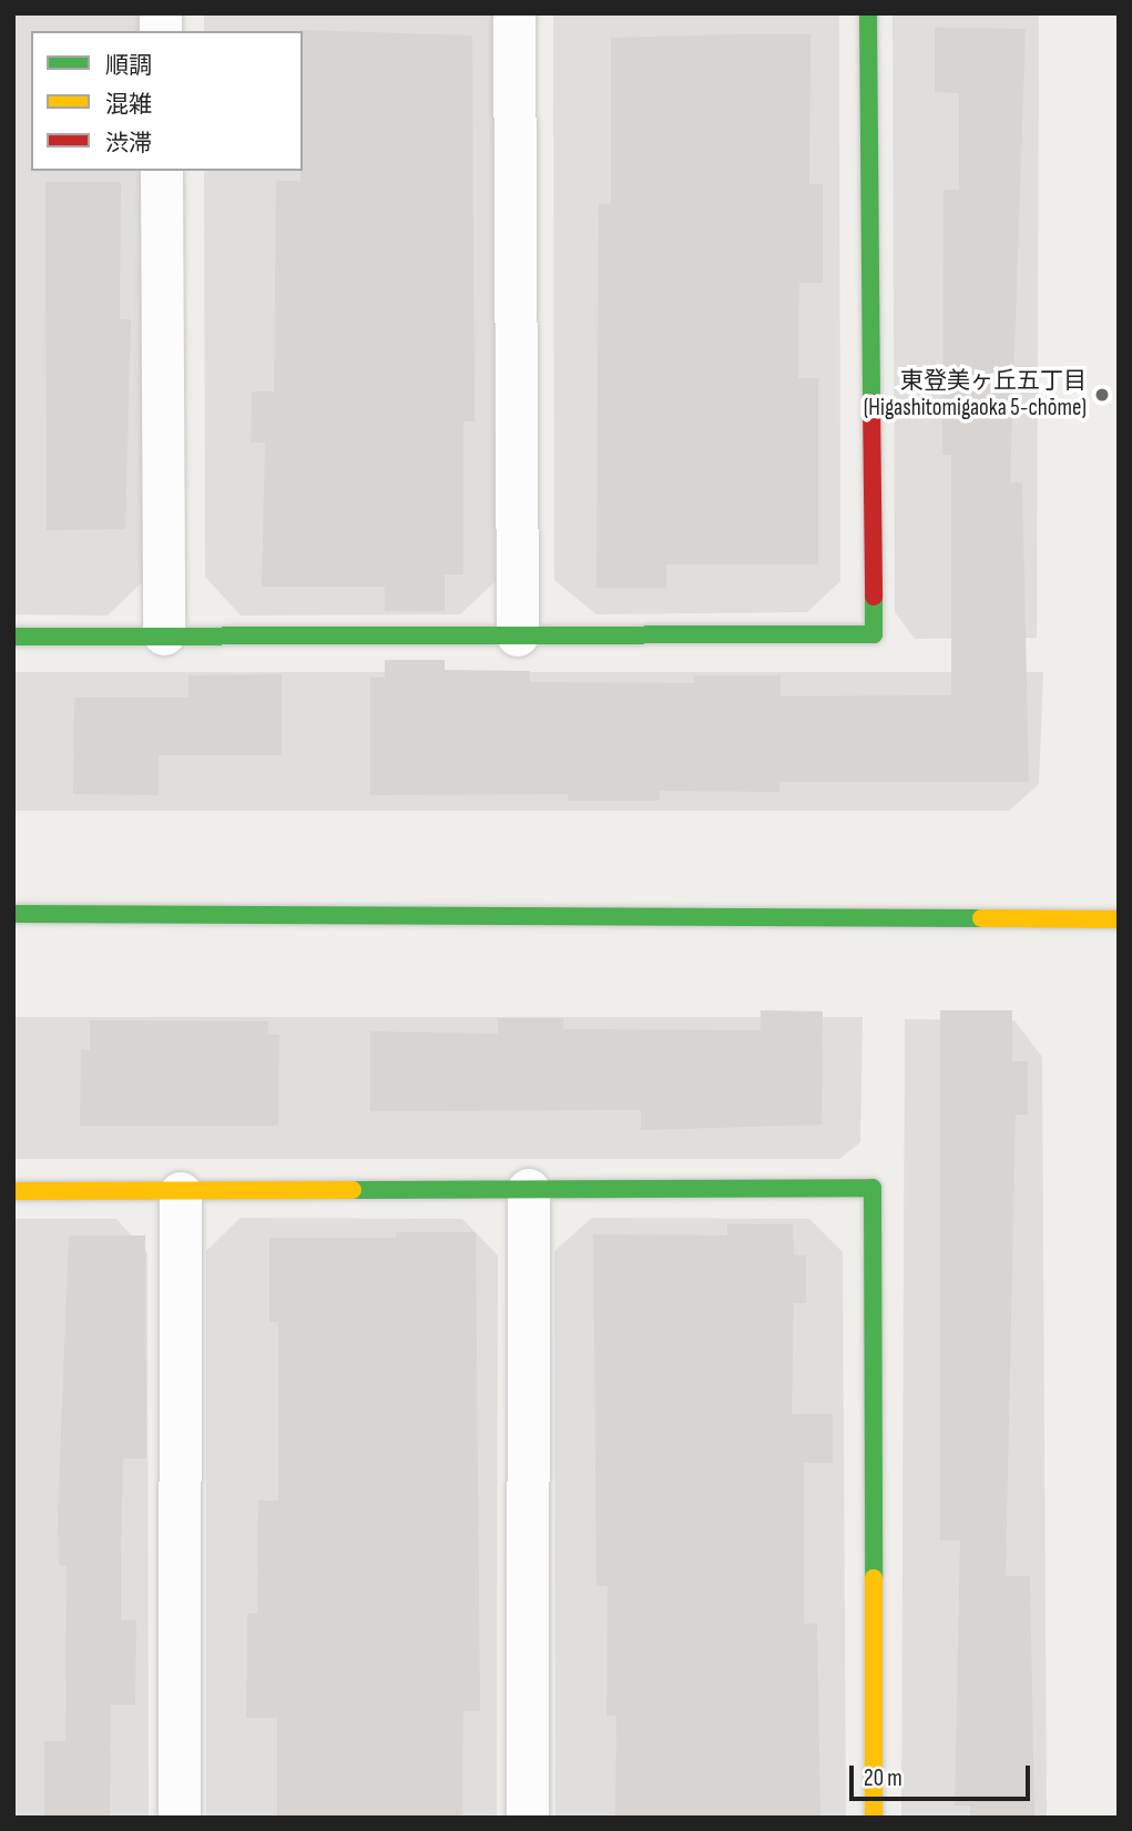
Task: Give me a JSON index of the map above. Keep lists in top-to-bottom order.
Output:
{
  "places": ["東登美ヶ丘五丁目 (Higashitomigaoka 5-chōme)"],
  "legend": ["順調", "混雑", "渋滞"],
  "scale_bar": "20 m"
}
